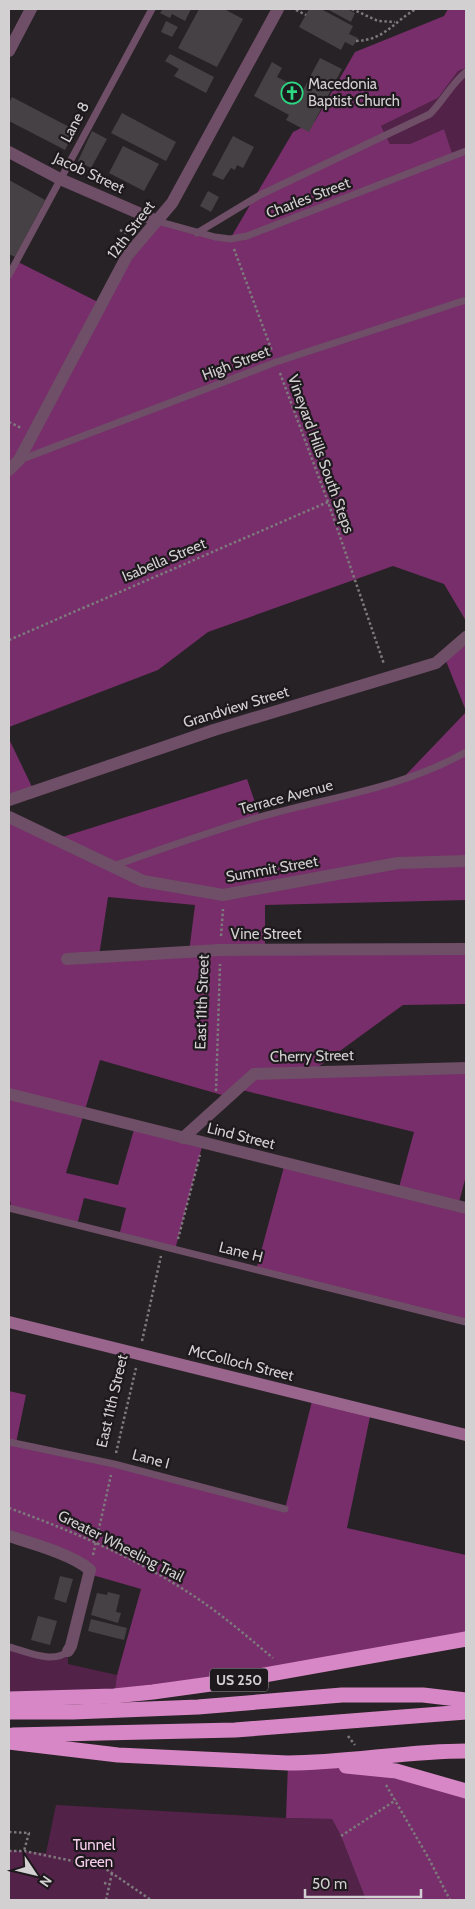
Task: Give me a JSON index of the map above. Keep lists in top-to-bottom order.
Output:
{
  "streets": {
    "highway": ["US 250"],
    "street": [
      "Jacob Street",
      "12th Street",
      "Grandview Street",
      "Summit Street",
      "Vine Street",
      "Cherry Street",
      "Lind Street",
      "McColloch Street"
    ],
    "lane": [
      "Lane 8",
      "Charles Street",
      "High Street",
      "Terrace Avenue",
      "Lane H",
      "Lane I"
    ],
    "path": [
      "Vineyard Hills South Steps",
      "Isabella Street",
      "East 11th Street",
      "Greater Wheeling Trail"
    ]
  },
  "crossings": [
    ["Lane 8", "Jacob Street"],
    ["Jacob Street", "Charles Street"],
    ["Jacob Street", "12th Street"],
    ["Charles Street", "12th Street"],
    ["Charles Street", "Vineyard Hills South Steps"],
    ["12th Street", "High Street"],
    ["High Street", "Vineyard Hills South Steps"],
    ["Vineyard Hills South Steps", "Isabella Street"],
    ["Vineyard Hills South Steps", "Grandview Street"],
    ["Terrace Avenue", "Summit Street"],
    ["Summit Street", "East 11th Street"],
    ["Vine Street", "East 11th Street"],
    ["East 11th Street", "Cherry Street"],
    ["East 11th Street", "Lane H"],
    ["East 11th Street", "McColloch Street"],
    ["East 11th Street", "Lane I"],
    ["East 11th Street", "Greater Wheeling Trail"],
    ["Cherry Street", "Lind Street"]
  ],
  "parks": ["Tunnel Green"],
  "places": {
    "church": ["Macedonia Baptist Church"]
  },
  "scale_bar": "50 m",
  "north": "bottom right"
}
